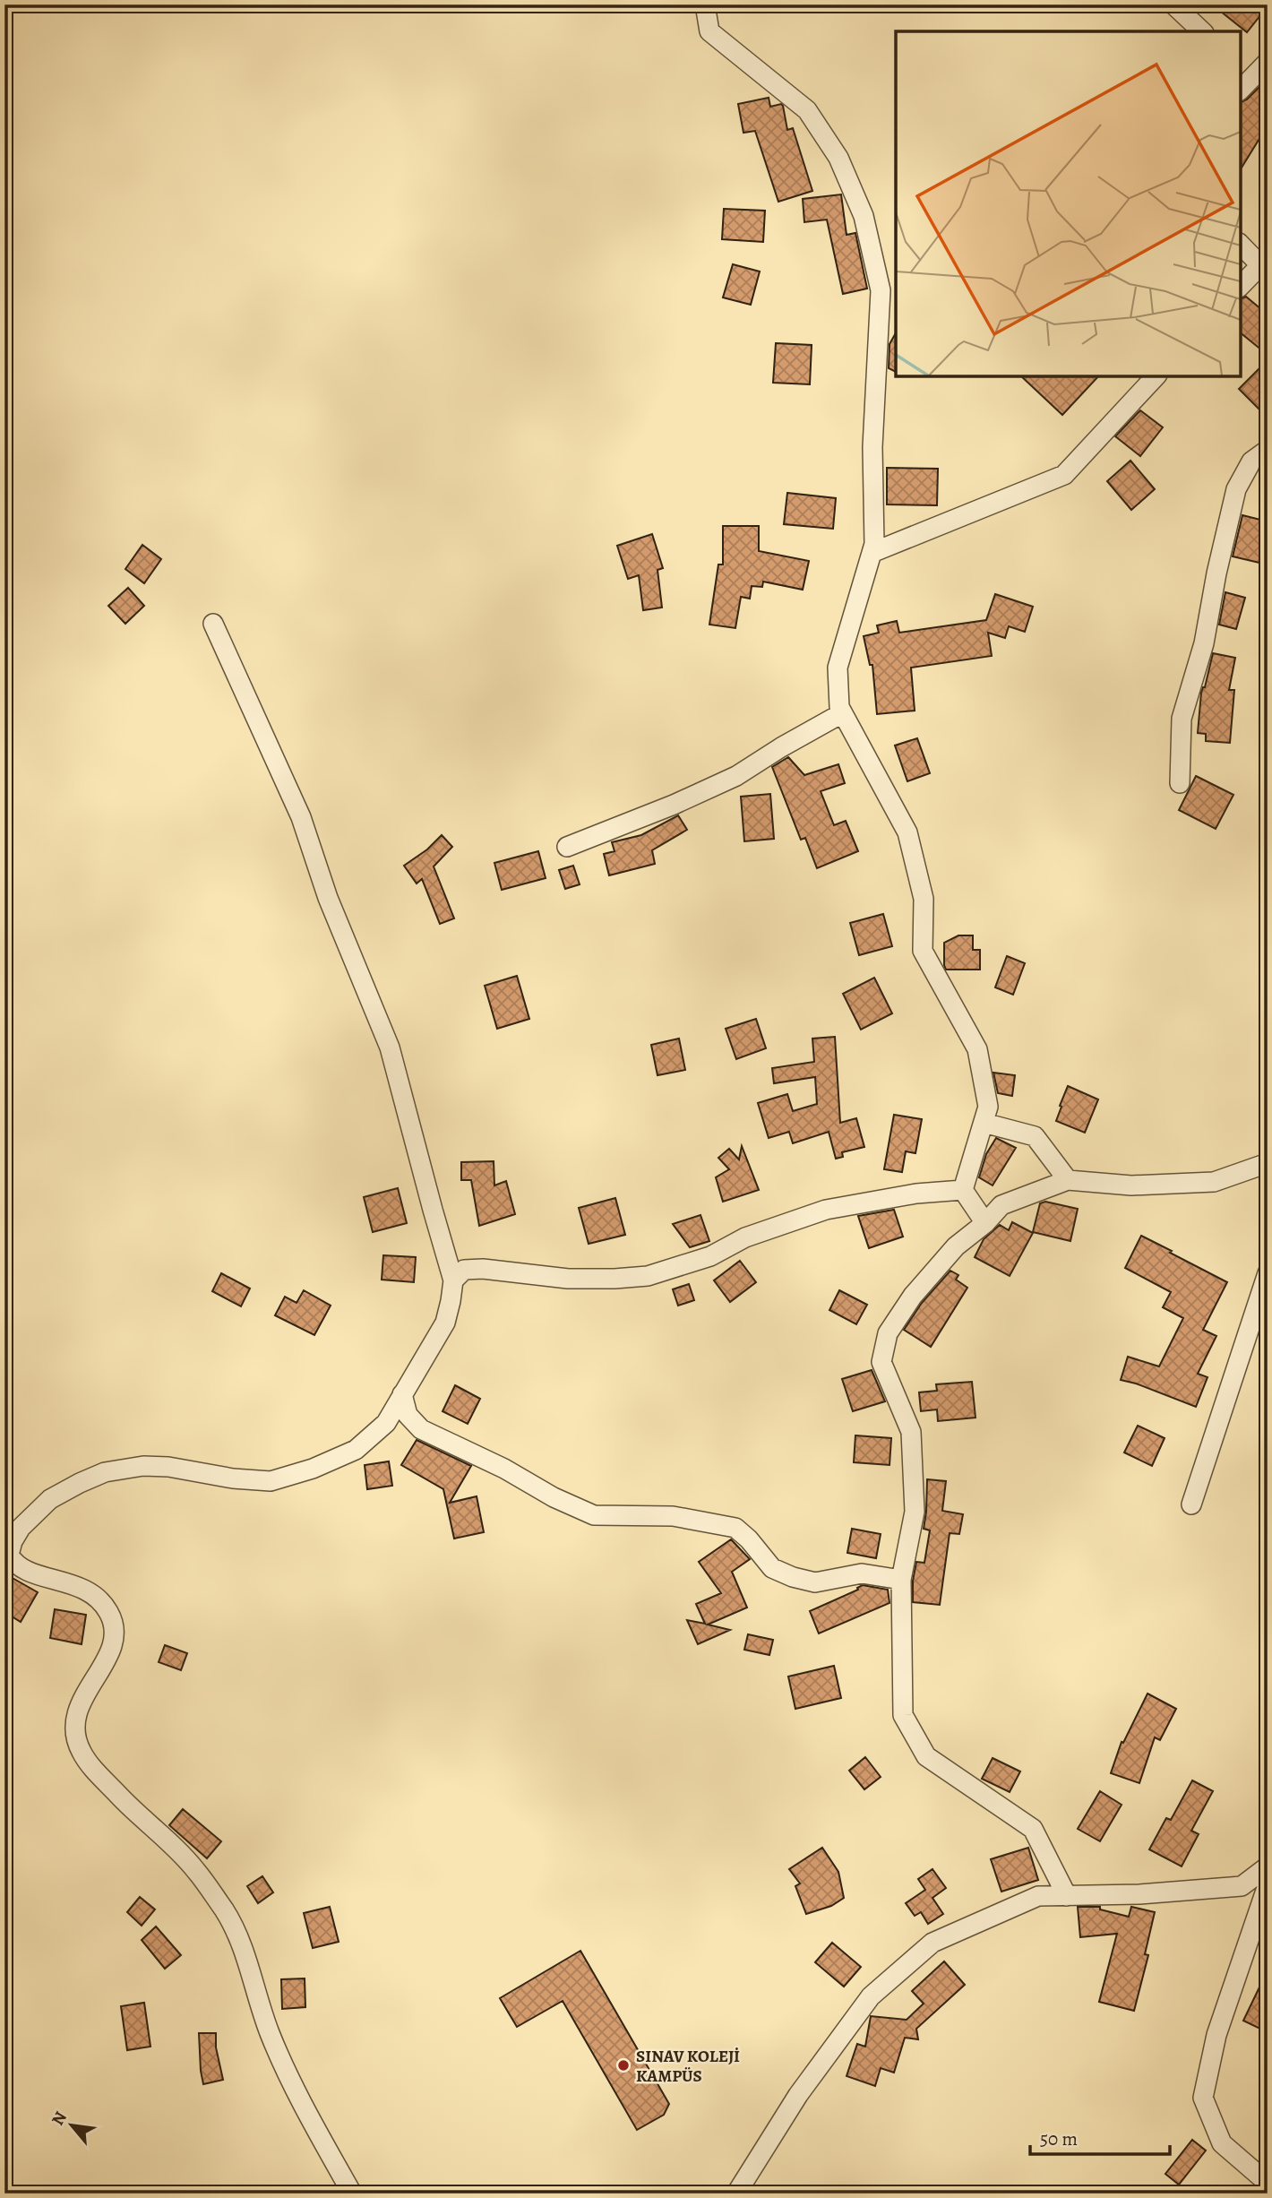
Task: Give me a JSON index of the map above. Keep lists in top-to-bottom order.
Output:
{
  "places": ["SINAV KOLEJİ KAMPÜS"],
  "scale_bar": "50 m",
  "north": "top left"
}
